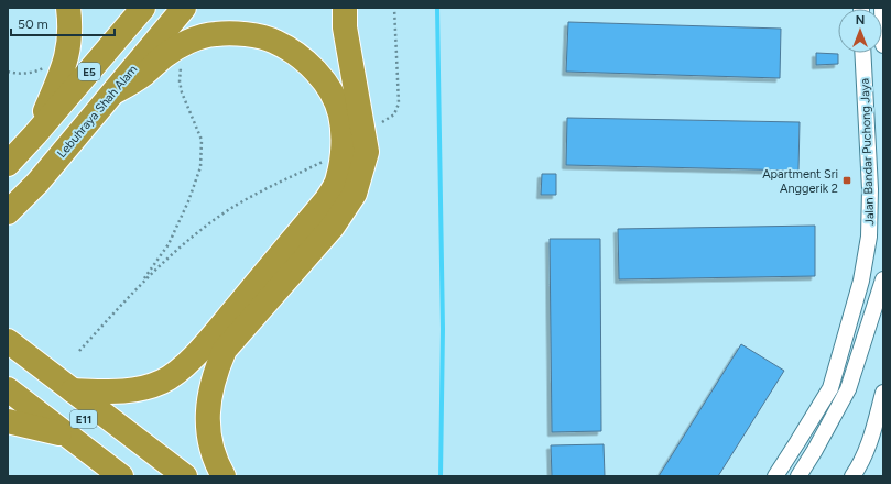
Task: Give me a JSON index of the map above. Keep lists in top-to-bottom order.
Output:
{
  "streets": {
    "highway": ["E5", "Lebuhraya Shah Alam", "E11"],
    "street": ["Jalan Bandar Puchong Jaya"]
  },
  "places": {
    "transit": ["Apartment Sri Anggerik 2"]
  },
  "scale_bar": "50 m",
  "north": "top"
}
